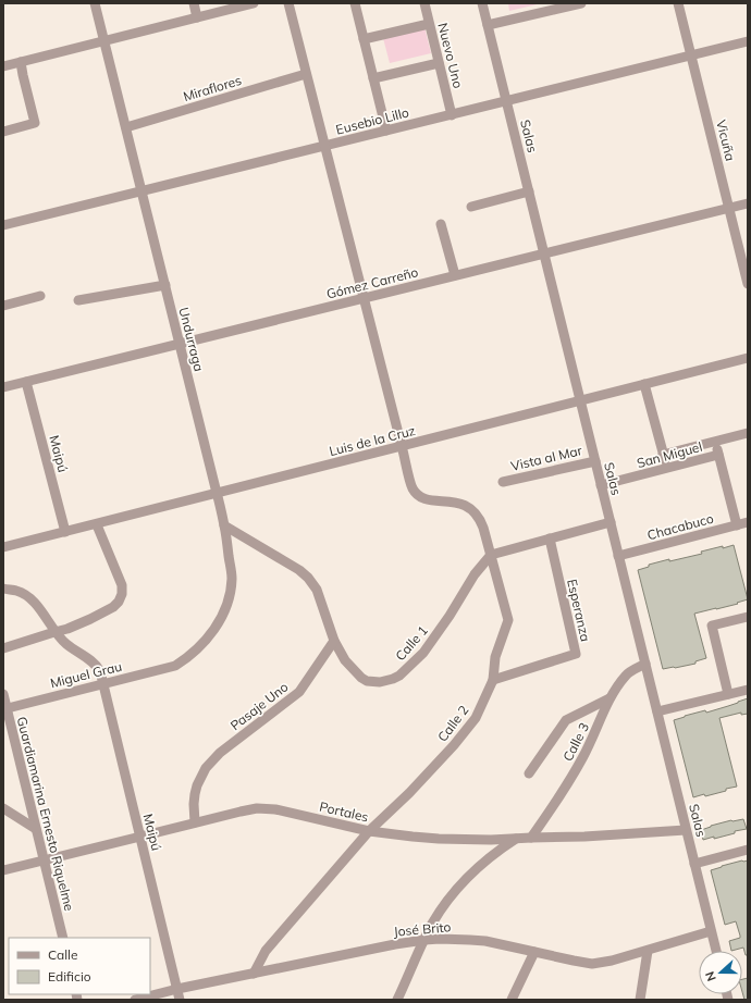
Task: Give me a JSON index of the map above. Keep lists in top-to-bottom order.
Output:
{
  "streets": {
    "street": [
      "Nuevo Uno",
      "Miraflores",
      "Eusebio Lillo",
      "Salas",
      "Vicuña",
      "Gómez Carreño",
      "Undurraga",
      "Luis de la Cruz",
      "Maipú",
      "San Miguel",
      "Vista al Mar",
      "Chacabuco",
      "Esperanza",
      "Calle 1",
      "Miguel Grau",
      "Pasaje Uno",
      "Calle 2",
      "Calle 3",
      "Portales",
      "Guardiamarina Ernesto Riquelme",
      "José Brito"
    ]
  },
  "crossings": [
    ["Nuevo Uno", "Eusebio Lillo"],
    ["Miraflores", "Undurraga"],
    ["Miraflores", "Calle 2"],
    ["Eusebio Lillo", "Salas"],
    ["Eusebio Lillo", "Vicuña"],
    ["Eusebio Lillo", "Undurraga"],
    ["Eusebio Lillo", "Calle 2"],
    ["Salas", "Gómez Carreño"],
    ["Salas", "Luis de la Cruz"],
    ["Salas", "San Miguel"],
    ["Salas", "Vista al Mar"],
    ["Salas", "Chacabuco"],
    ["Salas", "Calle 3"],
    ["Salas", "Portales"],
    ["Salas", "José Brito"],
    ["Vicuña", "Gómez Carreño"],
    ["Gómez Carreño", "Undurraga"],
    ["Gómez Carreño", "Maipú"],
    ["Gómez Carreño", "Calle 2"],
    ["Undurraga", "Luis de la Cruz"],
    ["Undurraga", "Miguel Grau"],
    ["Luis de la Cruz", "Maipú"],
    ["Luis de la Cruz", "Calle 2"],
    ["Maipú", "Miguel Grau"],
    ["Maipú", "Portales"],
    ["Maipú", "José Brito"],
    ["Esperanza", "Calle 2"],
    ["Calle 1", "Pasaje Uno"],
    ["Calle 1", "Calle 2"],
    ["Miguel Grau", "Guardiamarina Ernesto Riquelme"],
    ["Pasaje Uno", "Portales"],
    ["Calle 2", "Portales"],
    ["Calle 2", "José Brito"],
    ["Calle 3", "Portales"],
    ["Portales", "Guardiamarina Ernesto Riquelme"]
  ],
  "legend": ["Calle", "Edificio"],
  "north": "left"
}
